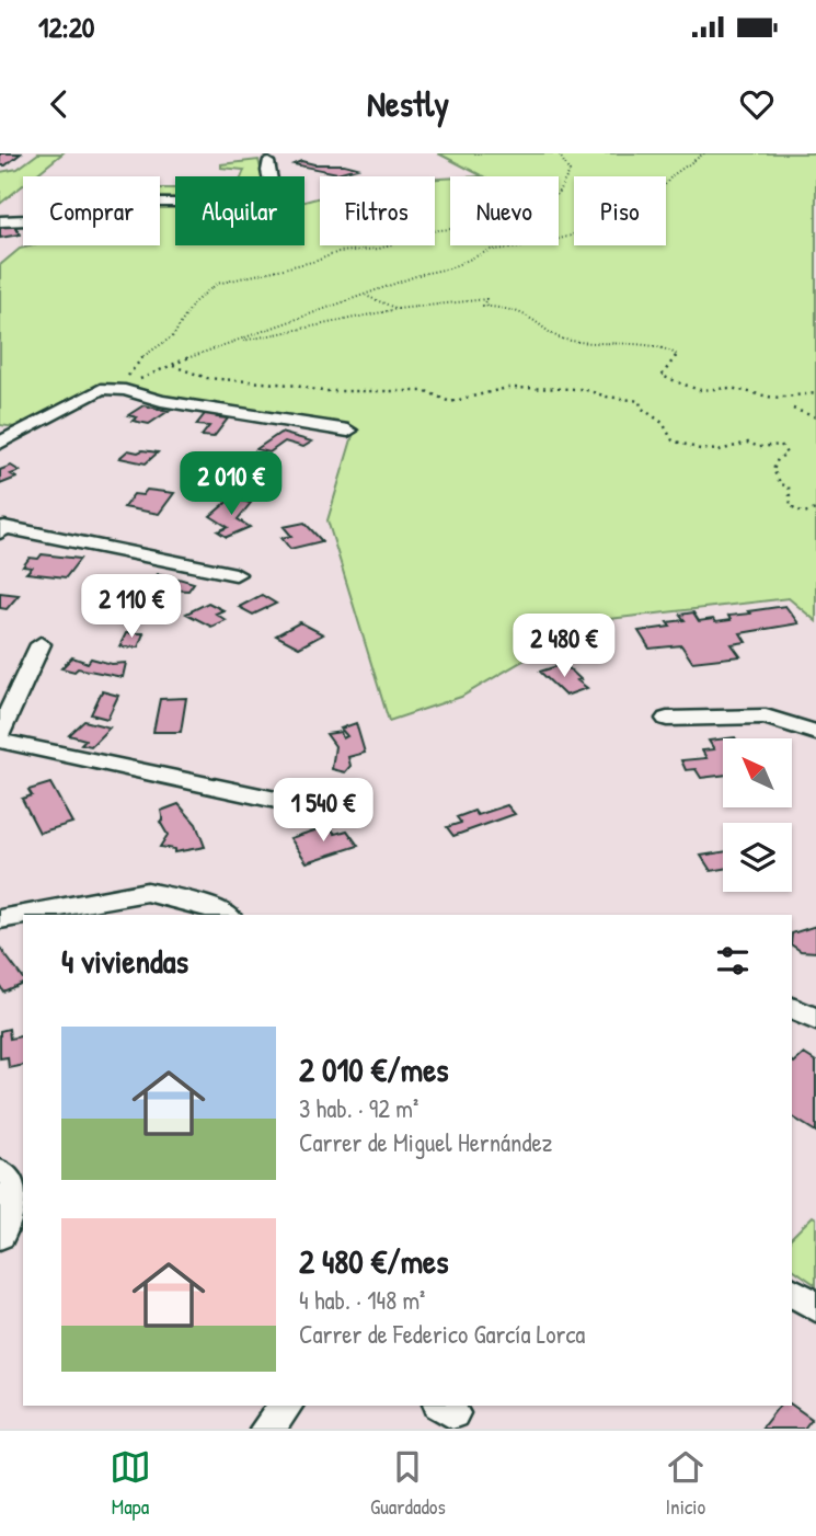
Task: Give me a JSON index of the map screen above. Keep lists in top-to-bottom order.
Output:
{
  "north": "top left",
  "page": {
    "status": "12:20",
    "header": "Nestly",
    "chip": [
      "Comprar",
      "Alquilar",
      "Filtros",
      "Nuevo",
      "Piso"
    ],
    "price": [
      "2 010 €",
      "2 110 €",
      "2 480 €",
      "1 540 €"
    ],
    "heading": "4 viviendas",
    "list": [
      {
        "name": "2 010 €/mes",
        "note": "3 hab. · 92 m² · Carrer de Miguel Hernández"
      },
      {
        "name": "2 480 €/mes",
        "note": "4 hab. · 148 m² · Carrer de Federico García Lorca"
      }
    ],
    "tabs": ["Mapa", "Guardados", "Inicio"]
  }
}
